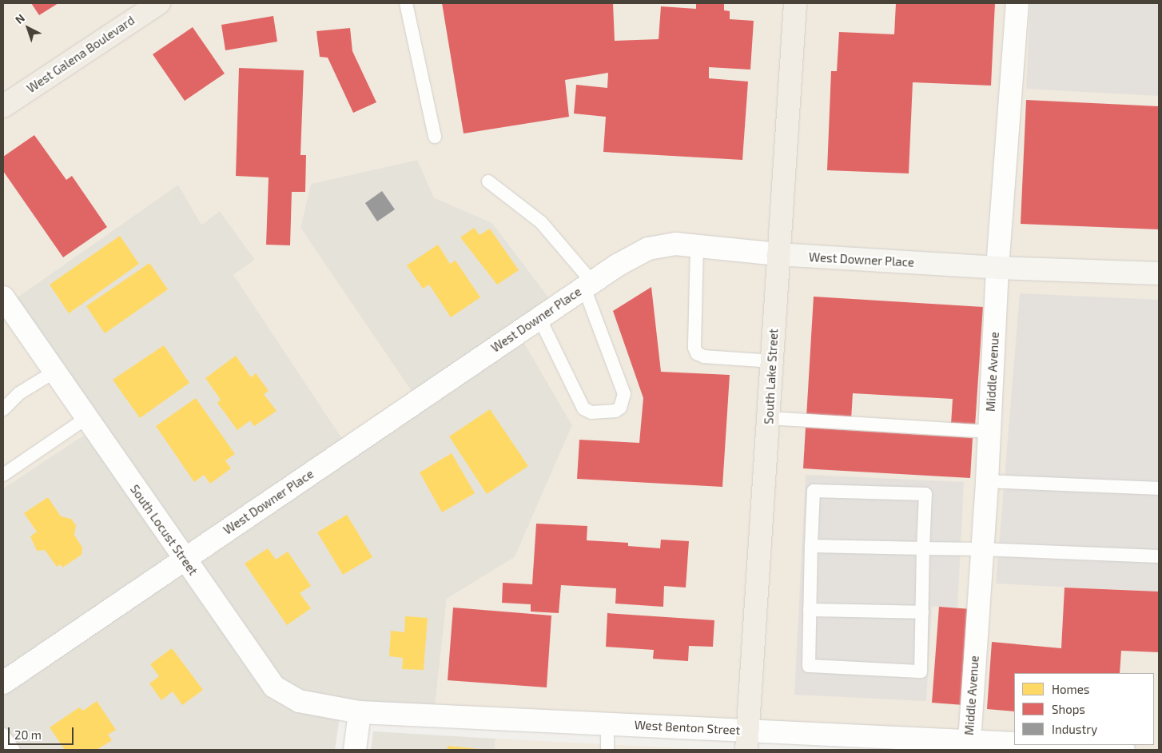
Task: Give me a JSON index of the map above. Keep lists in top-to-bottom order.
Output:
{
  "streets": {
    "main road": ["West Galena Boulevard", "South Lake Street"],
    "street": [
      "West Downer Place",
      "Middle Avenue",
      "South Locust Street",
      "West Benton Street"
    ]
  },
  "crossings": [
    ["West Downer Place", "Middle Avenue"],
    ["West Downer Place", "South Lake Street"],
    ["West Downer Place", "South Locust Street"],
    ["Middle Avenue", "West Benton Street"],
    ["South Lake Street", "West Benton Street"],
    ["South Locust Street", "West Benton Street"]
  ],
  "legend": ["Homes", "Shops", "Industry"],
  "scale_bar": "20 m",
  "north": "top left"
}
